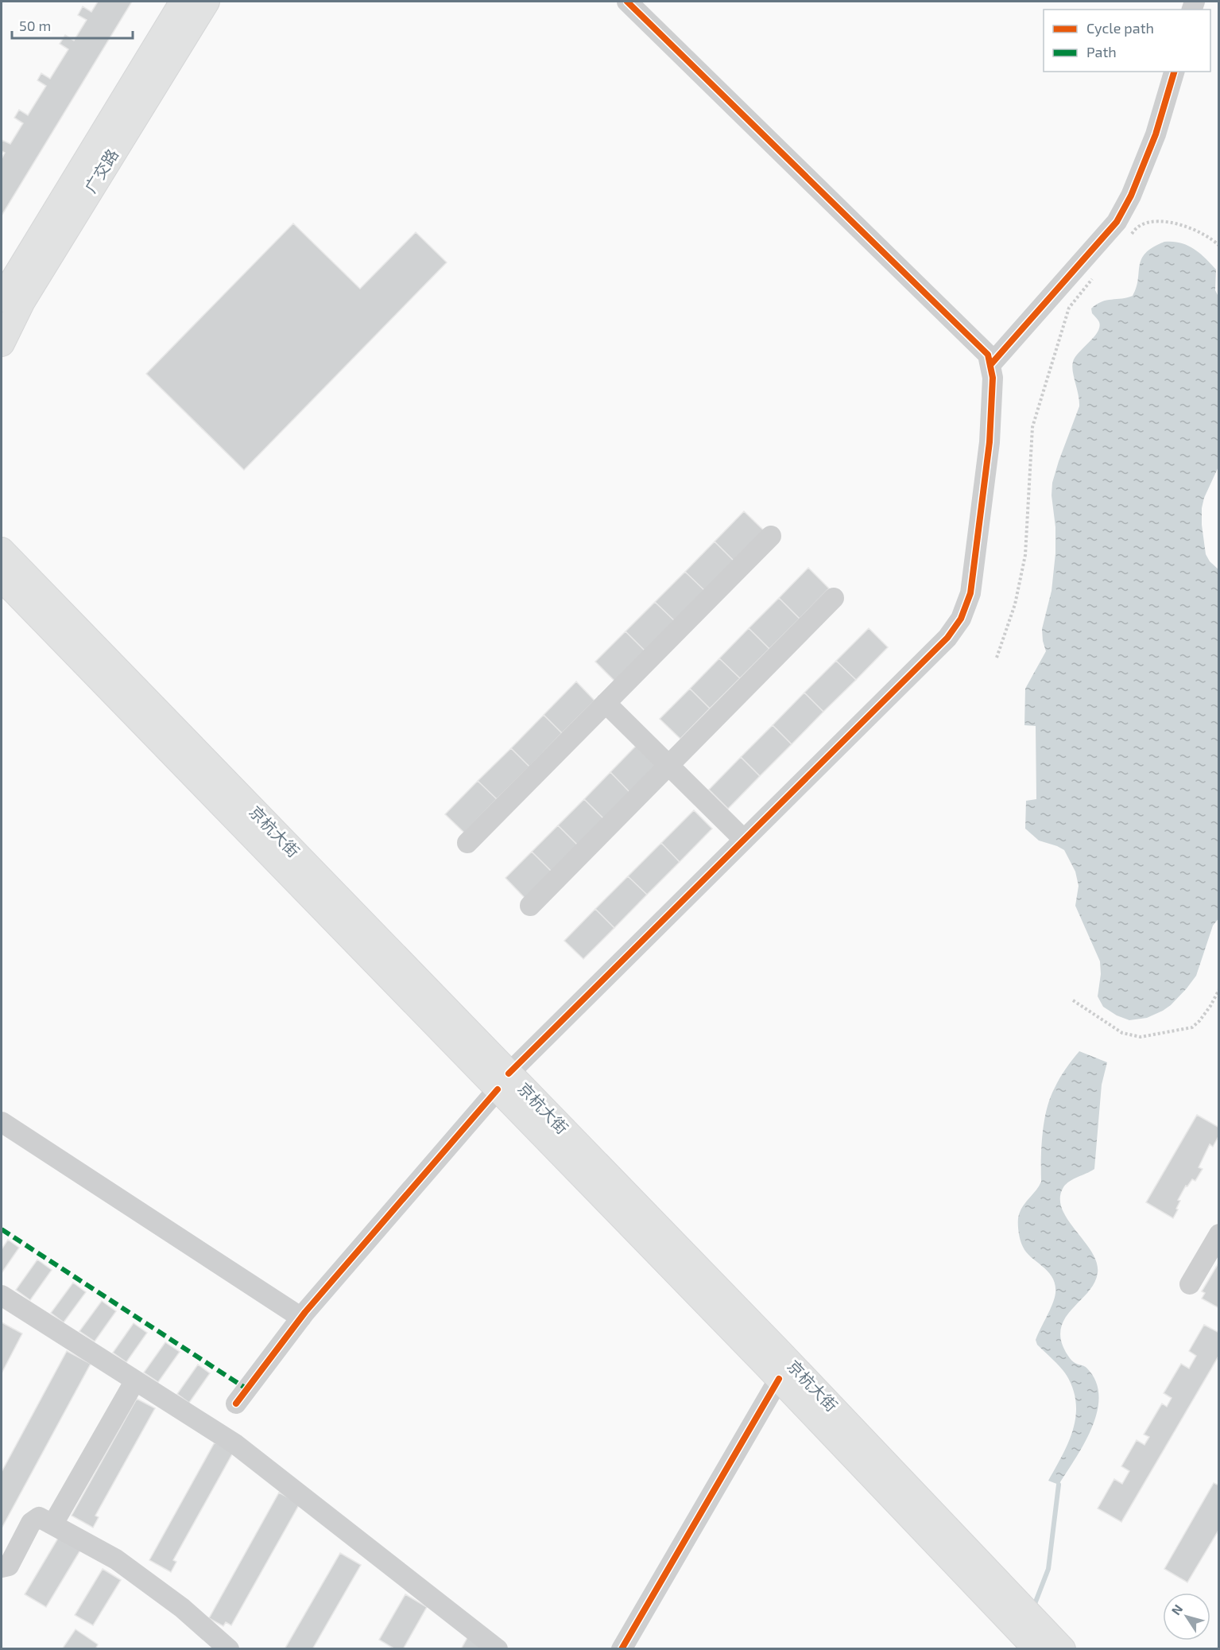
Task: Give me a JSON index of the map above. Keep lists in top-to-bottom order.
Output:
{
  "streets": {
    "main road": ["广交路", "京杭大街"]
  },
  "legend": ["Cycle path", "Path"],
  "scale_bar": "50 m",
  "north": "top left"
}
